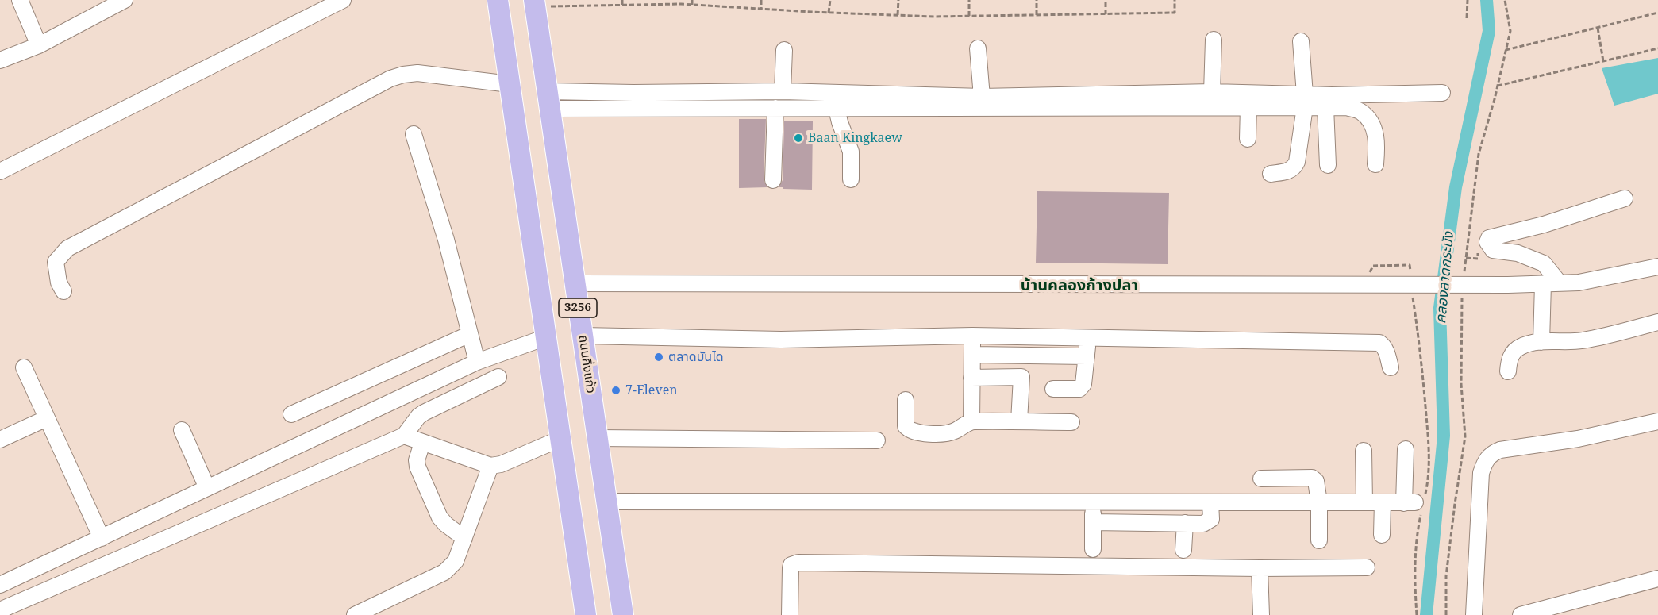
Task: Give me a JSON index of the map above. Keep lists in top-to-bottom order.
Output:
{
  "streets": {
    "main road": ["3256", "ถนนกิ่งแก้ว"]
  },
  "districts": ["บ้านคลองก้างปลา"],
  "water": ["คลองลาดกระบัง"],
  "places": ["Baan Kingkaew", "ตลาดบันได", "7-Eleven"]
}
